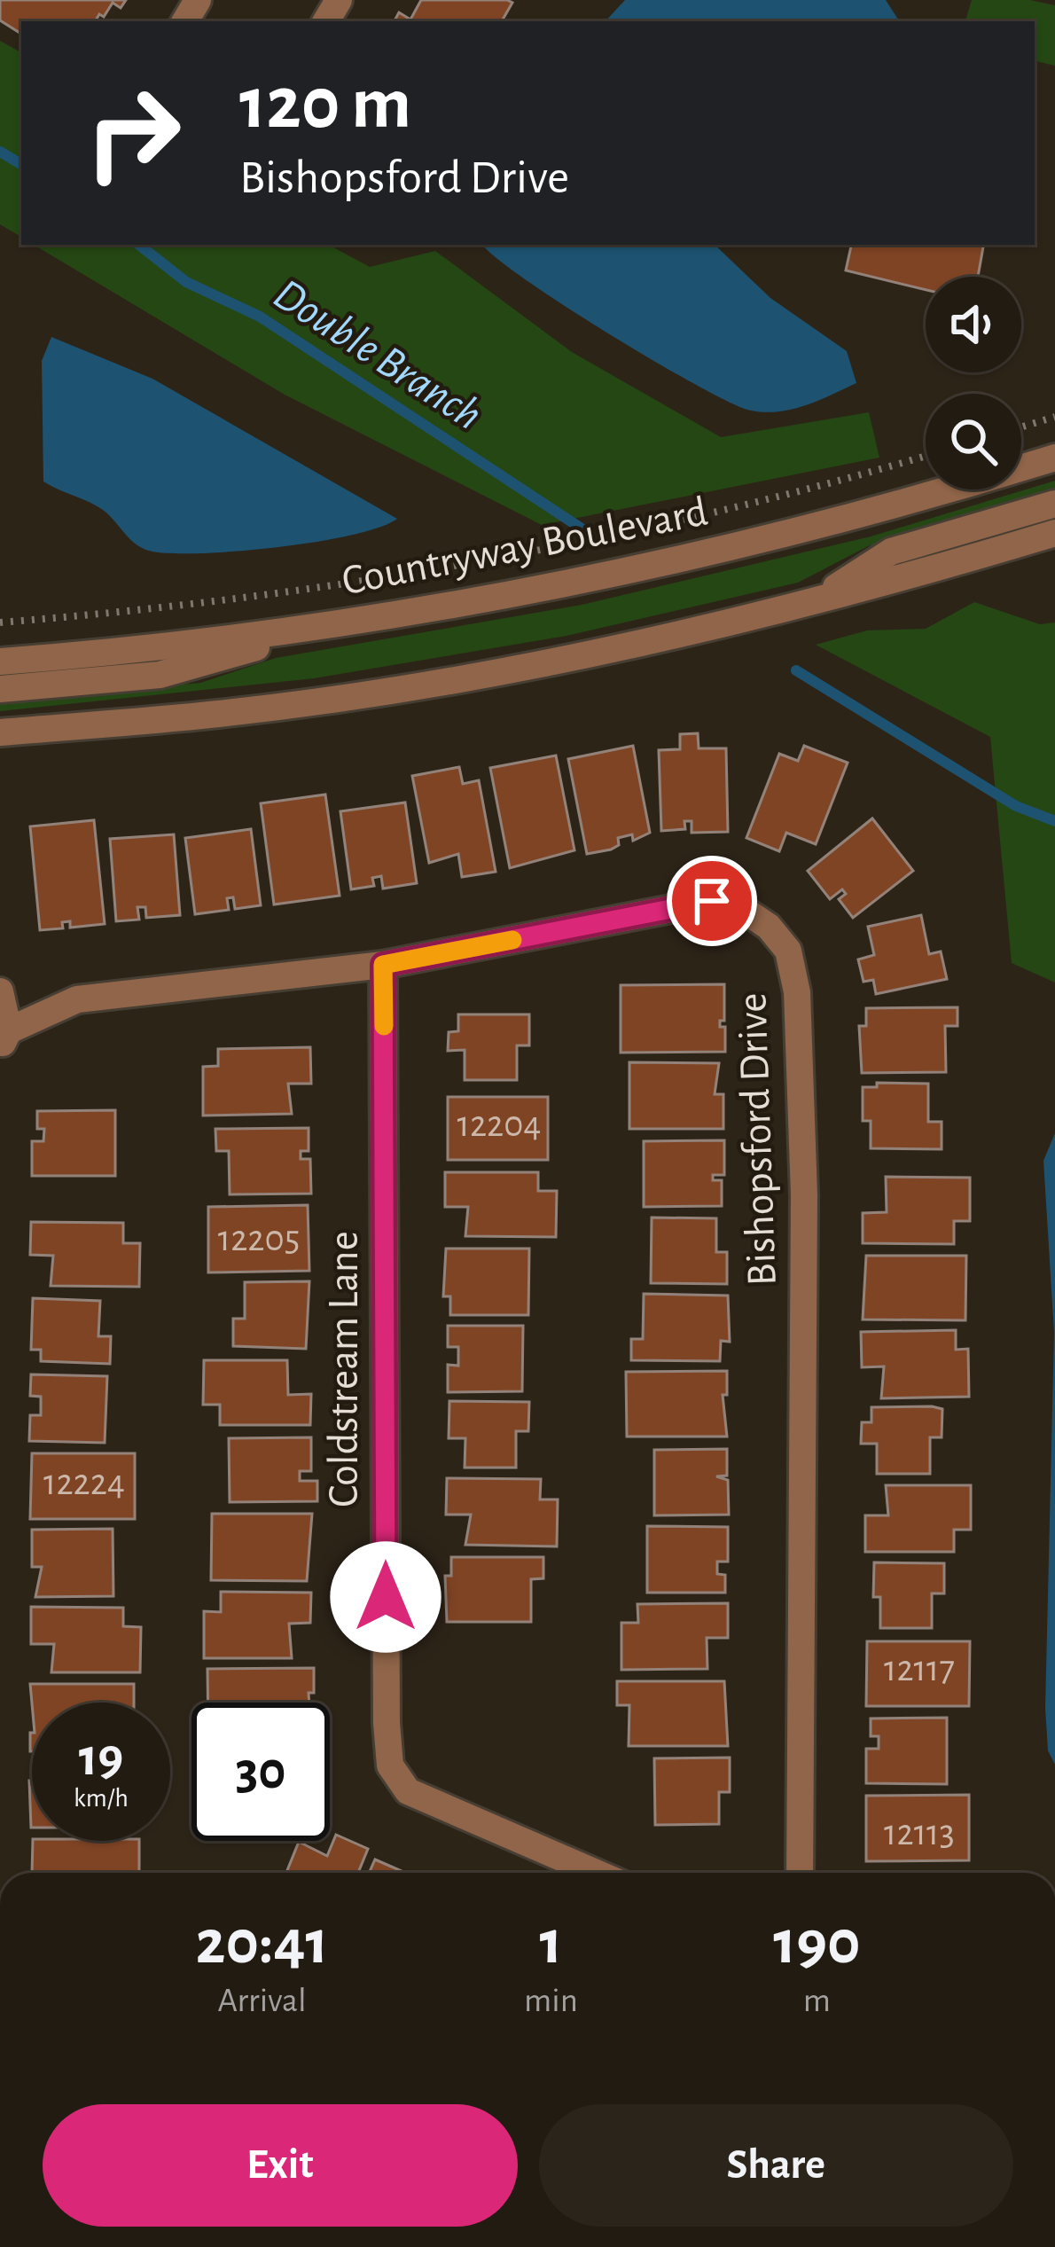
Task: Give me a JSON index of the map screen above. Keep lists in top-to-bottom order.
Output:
{
  "streets": {
    "street": ["Countryway Boulevard", "Bishopsford Drive", "Coldstream Lane"]
  },
  "crossings": [
    ["Bishopsford Drive", "Coldstream Lane"]
  ],
  "water": ["Double Branch"],
  "house_numbers": [
    "12204",
    "12205",
    "12224",
    "12117",
    "12113"
  ],
  "page": {
    "turn": ["120 m", "Bishopsford Drive"],
    "speed": "19 km/h",
    "limit": "30",
    "eta": [
      "20:41",
      "Arrival",
      "1",
      "min",
      "190",
      "m"
    ],
    "buttons": ["Exit", "Share"]
  }
}
